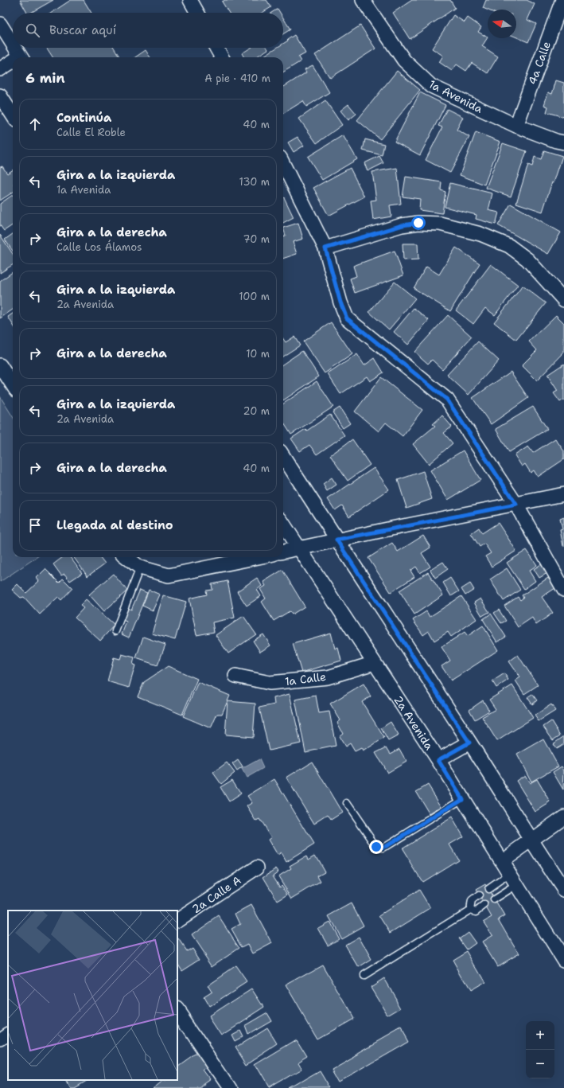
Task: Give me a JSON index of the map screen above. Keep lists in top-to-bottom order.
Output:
{
  "streets": {
    "street": [
      "4a Calle",
      "1a Avenida",
      "1a Calle",
      "2a Avenida",
      "2a Calle A"
    ]
  },
  "crossings": [
    ["4a Calle", "1a Avenida"],
    ["1a Calle", "2a Avenida"]
  ],
  "north": "left",
  "page": {
    "search": "Buscar aquí",
    "heading": ["6 min", "A pie · 410 m"],
    "list": [
      ["Continúa", "Calle El Roble", "40 m"],
      ["Gira a la izquierda", "1a Avenida", "130 m"],
      ["Gira a la derecha", "Calle Los Álamos", "70 m"],
      ["Gira a la izquierda", "2a Avenida", "100 m"],
      ["Gira a la derecha", "10 m"],
      ["Gira a la izquierda", "2a Avenida", "20 m"],
      ["Gira a la derecha", "40 m"],
      "Llegada al destino"
    ],
    "map_buttons": ["+", "−"]
  }
}
